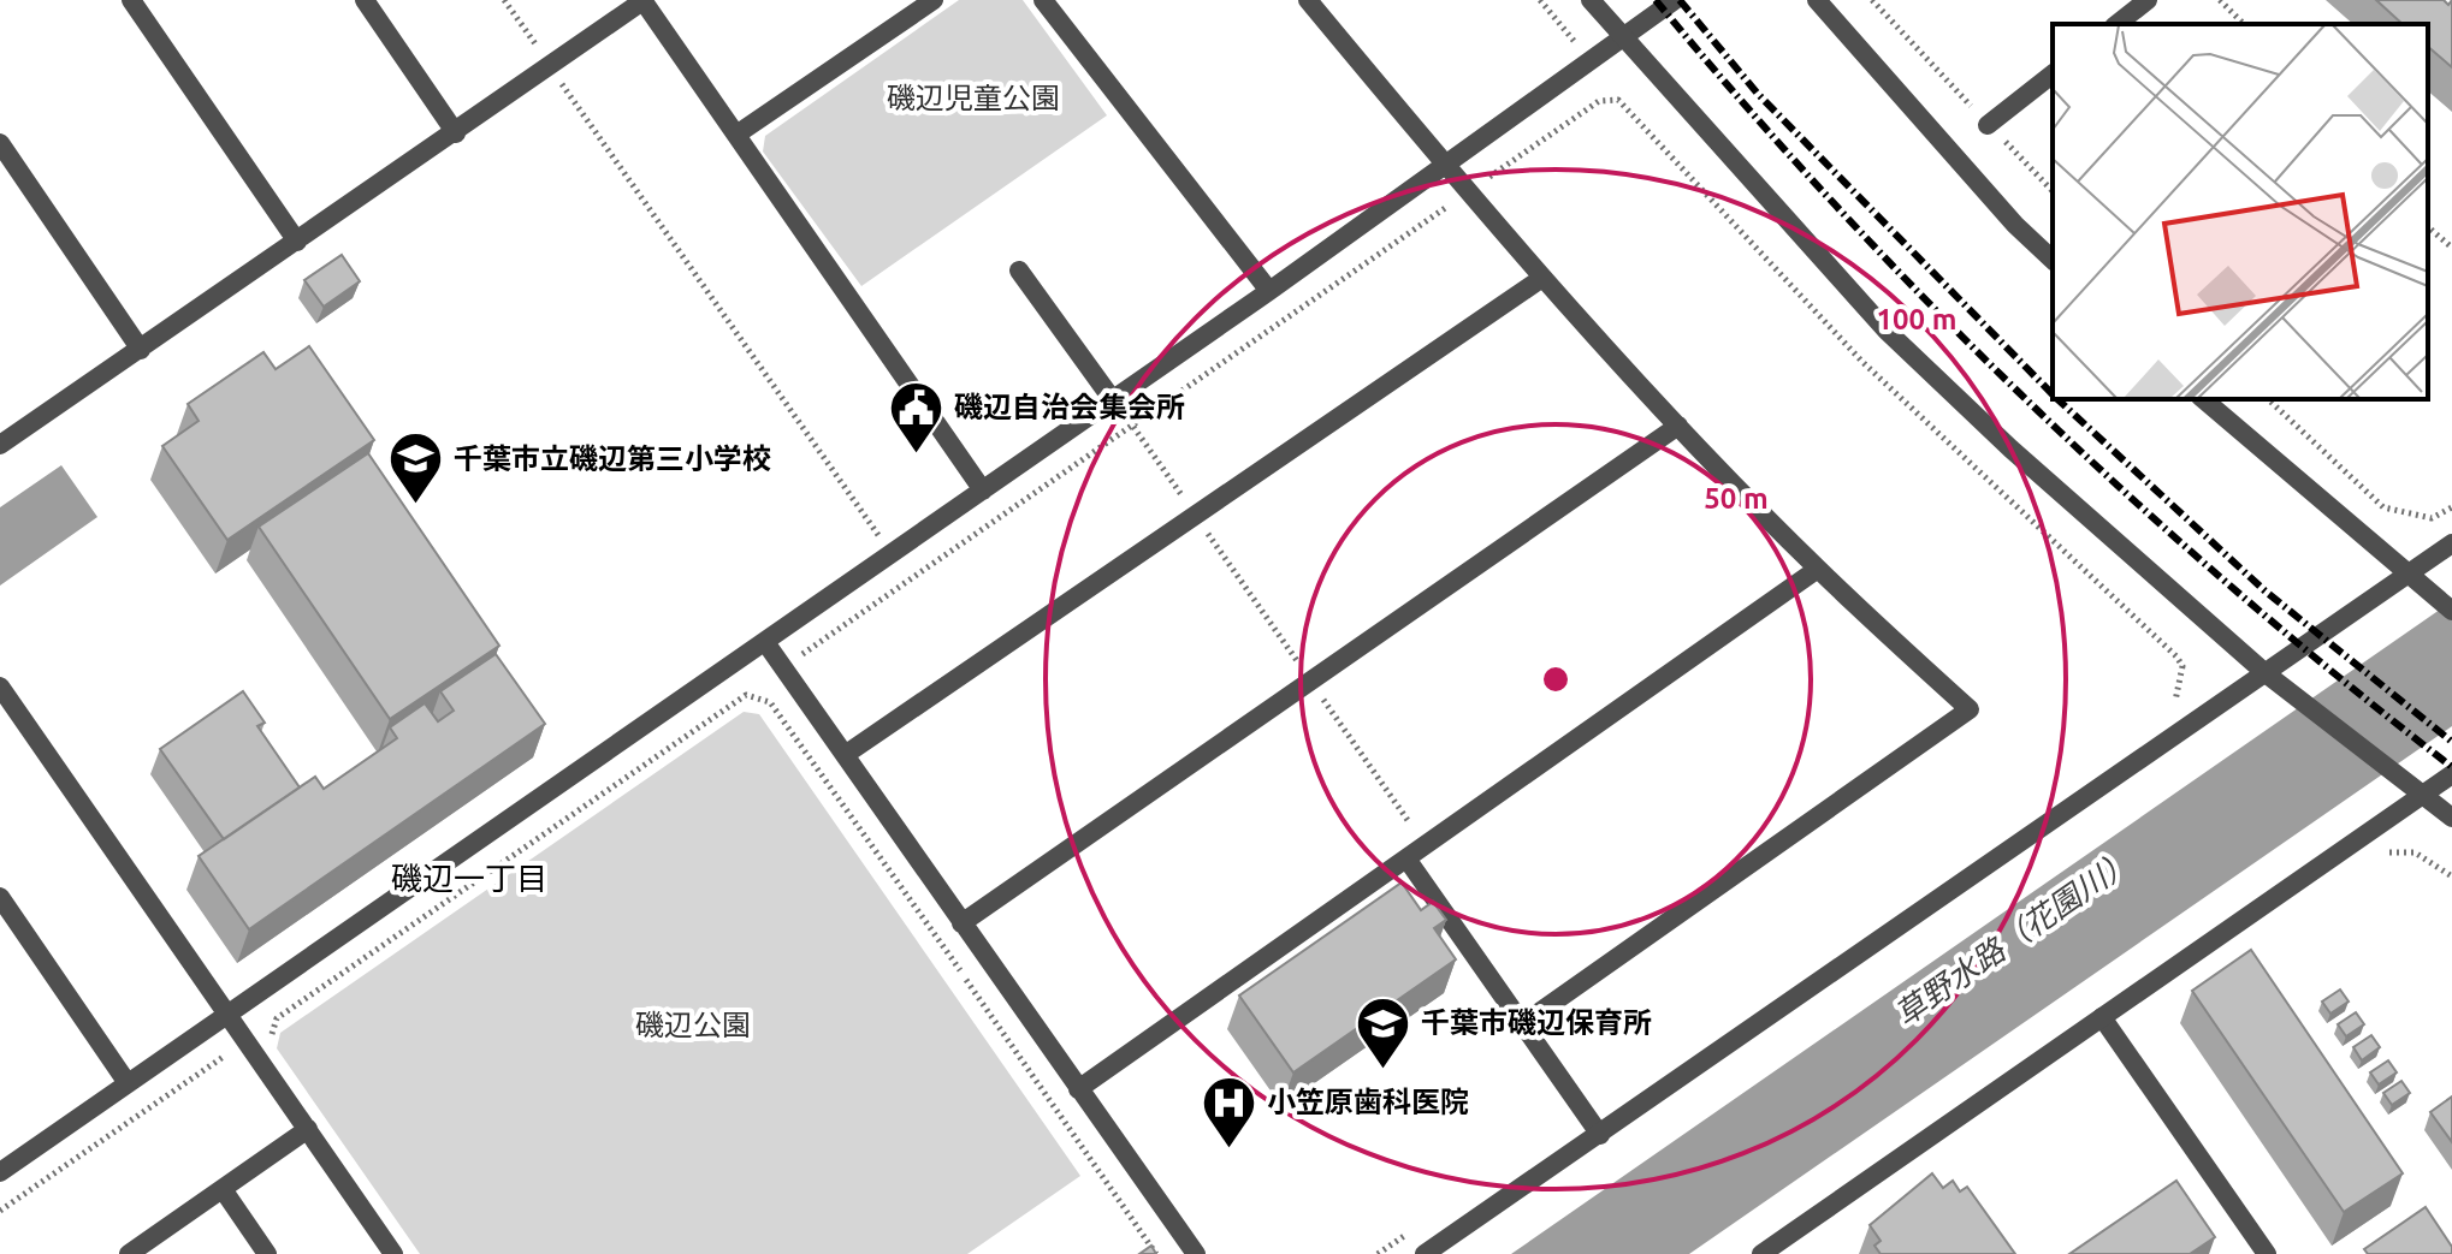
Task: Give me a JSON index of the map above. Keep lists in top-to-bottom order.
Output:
{
  "districts": ["磯辺一丁目"],
  "water": ["草野水路（花園川）"],
  "parks": ["磯辺児童公園", "磯辺公園"],
  "places": {
    "public building": ["磯辺自治会集会所"],
    "school or university": ["千葉市立磯辺第三小学校", "千葉市磯辺保育所"],
    "hospital": ["小笠原歯科医院"]
  },
  "rings": ["100 m", "50 m"]
}
